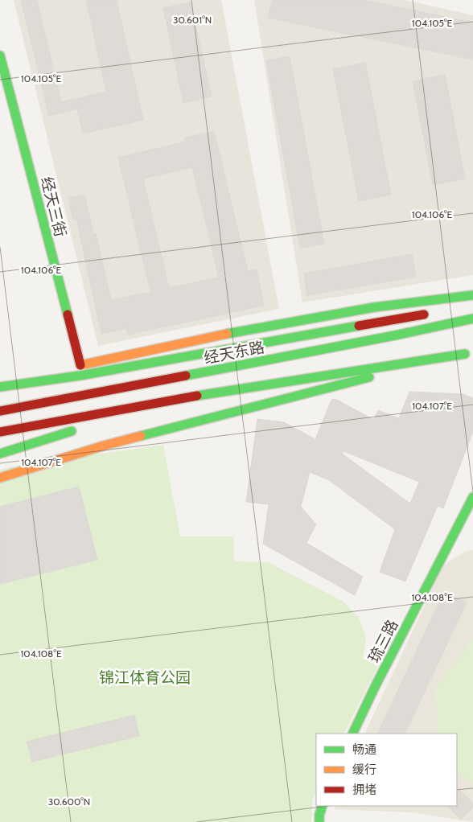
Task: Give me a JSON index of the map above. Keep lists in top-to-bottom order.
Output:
{
  "streets": {
    "main road": ["经天三街", "经天东路", "琉三路"]
  },
  "parks": ["锦江体育公园"],
  "legend": ["畅通", "缓行", "拥堵"],
  "coordinates": [
    "30.601°N",
    "104.105°E",
    "104.106°E",
    "104.107°E",
    "104.108°E",
    "30.600°N"
  ]
}
